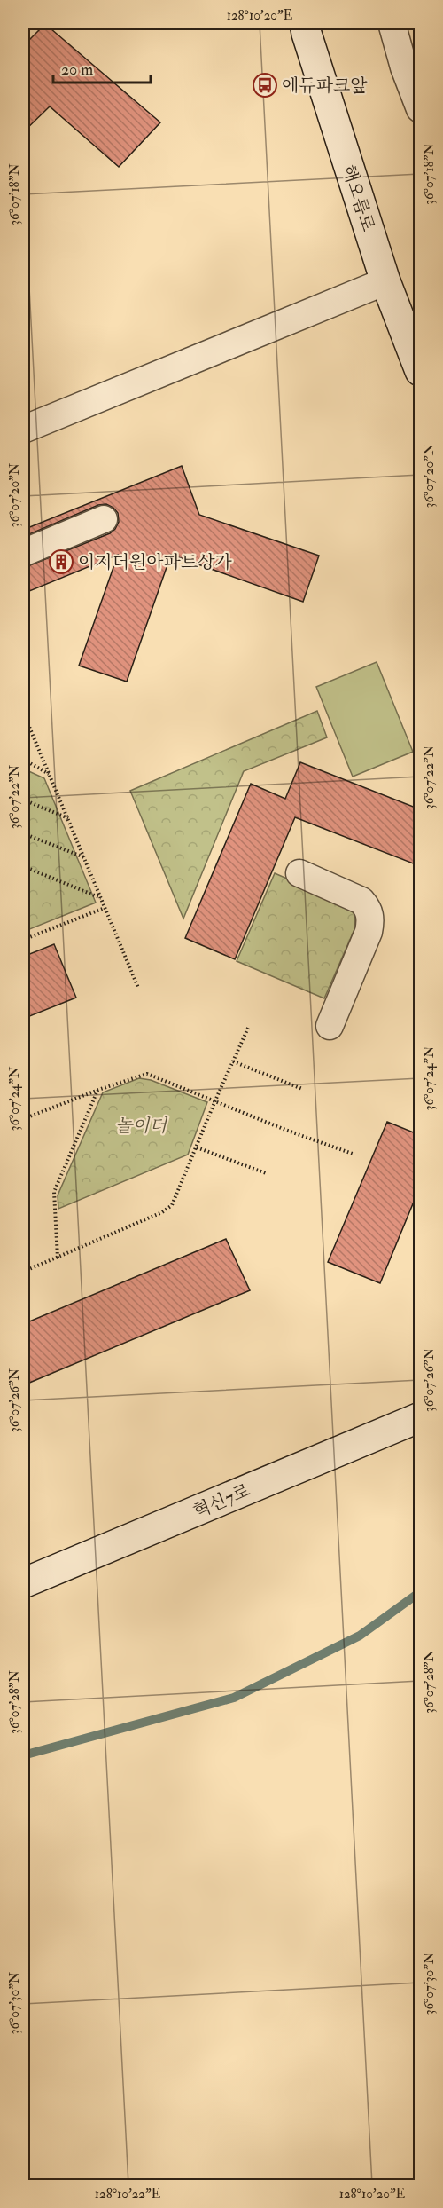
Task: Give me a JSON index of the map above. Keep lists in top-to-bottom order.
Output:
{
  "streets": {
    "street": ["해오름로", "혁신7로"]
  },
  "parks": ["놀이터"],
  "places": {
    "bus stop": ["에듀파크앞"],
    "building": ["이지더원아파트상가"]
  },
  "scale_bar": "20 m",
  "coordinates": [
    "128°10'20\"E",
    "36°07'18\"N",
    "36°07'20\"N",
    "36°07'22\"N",
    "36°07'24\"N",
    "36°07'26\"N",
    "36°07'28\"N",
    "36°07'30\"N",
    "128°10'22\"E"
  ]
}
